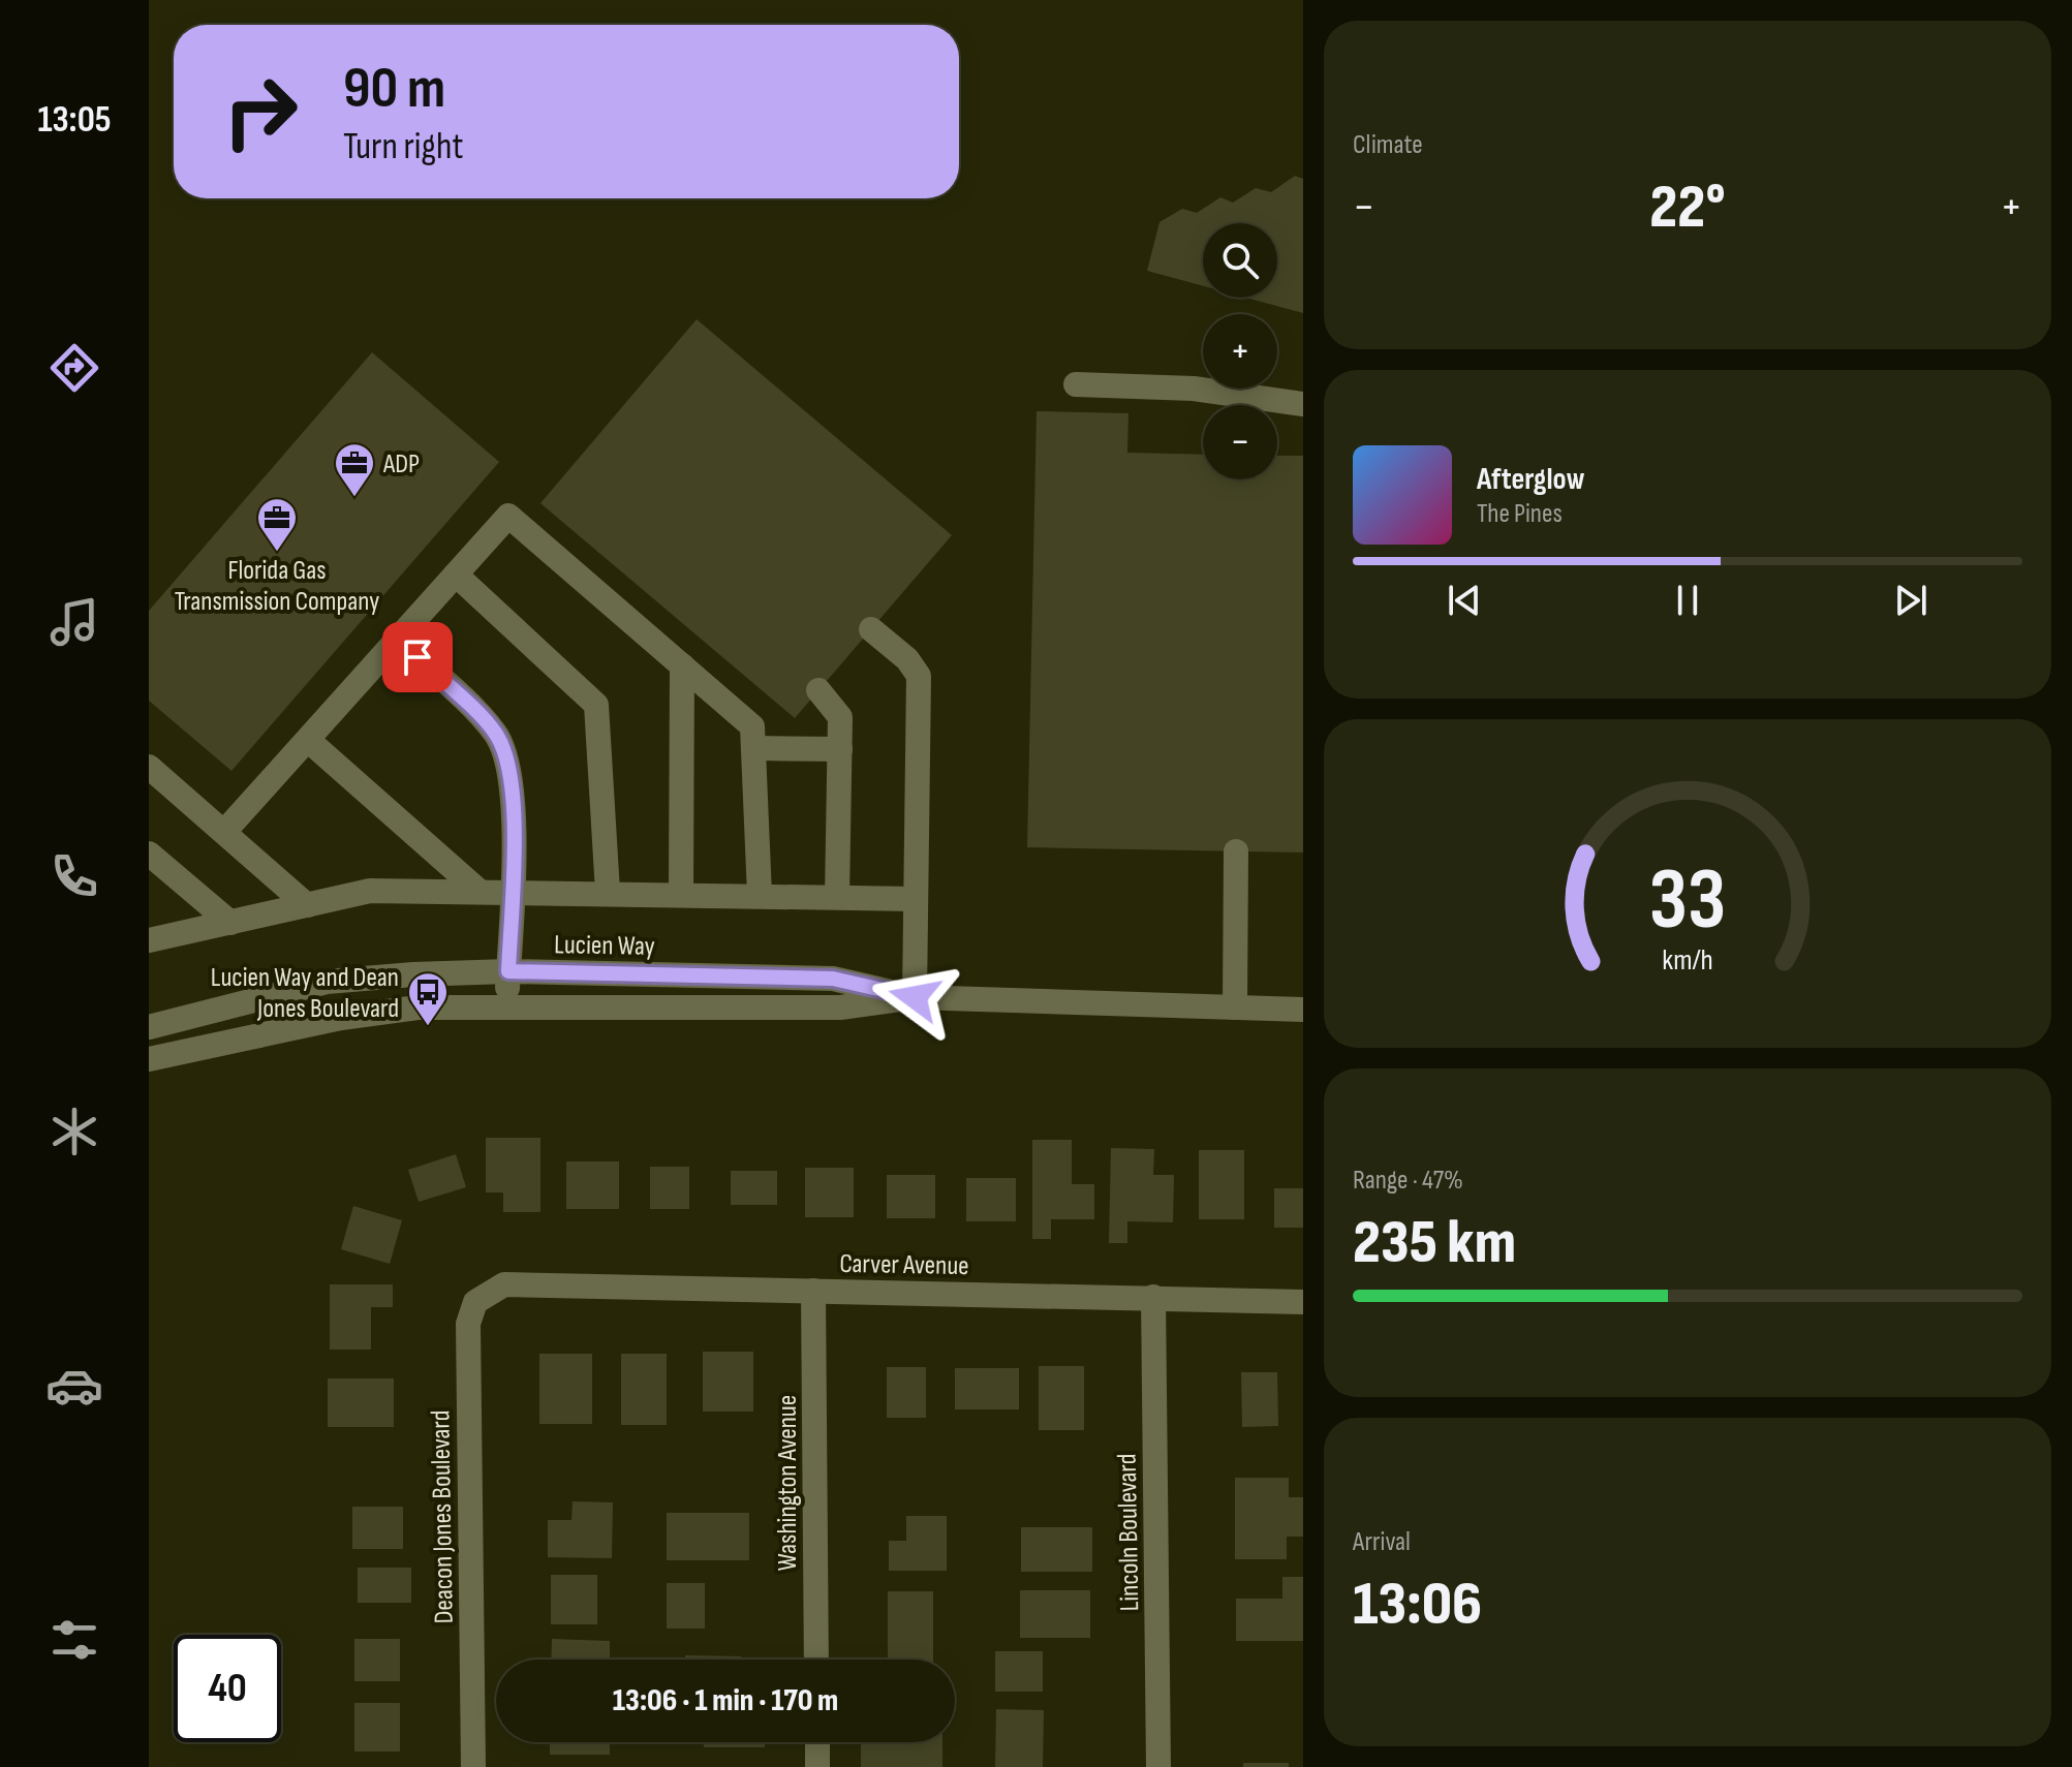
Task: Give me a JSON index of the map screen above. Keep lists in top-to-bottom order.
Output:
{
  "streets": {
    "street": [
      "Lucien Way",
      "Carver Avenue",
      "Washington Avenue",
      "Deacon Jones Boulevard",
      "Lincoln Boulevard"
    ]
  },
  "crossings": [
    ["Carver Avenue", "Washington Avenue"],
    ["Carver Avenue", "Deacon Jones Boulevard"],
    ["Carver Avenue", "Lincoln Boulevard"]
  ],
  "places": {
    "office": ["ADP", "Florida Gas Transmission Company"],
    "bus stop": ["Lucien Way and Dean Jones Boulevard"]
  },
  "page": {
    "tabs": "13:05",
    "tile": [
      "Climate",
      ["Range · 47%", "235 km"],
      ["Arrival", "13:06"]
    ],
    "turn": ["90 m", "Turn right"],
    "heat": ["−", "22°", "+"],
    "map_buttons": ["+", "−"],
    "song": ["Afterglow", "The Pines"],
    "limit": "40",
    "trip": "13:06 · 1 min · 170 m",
    "gauge": ["33", "km/h"]
  }
}
